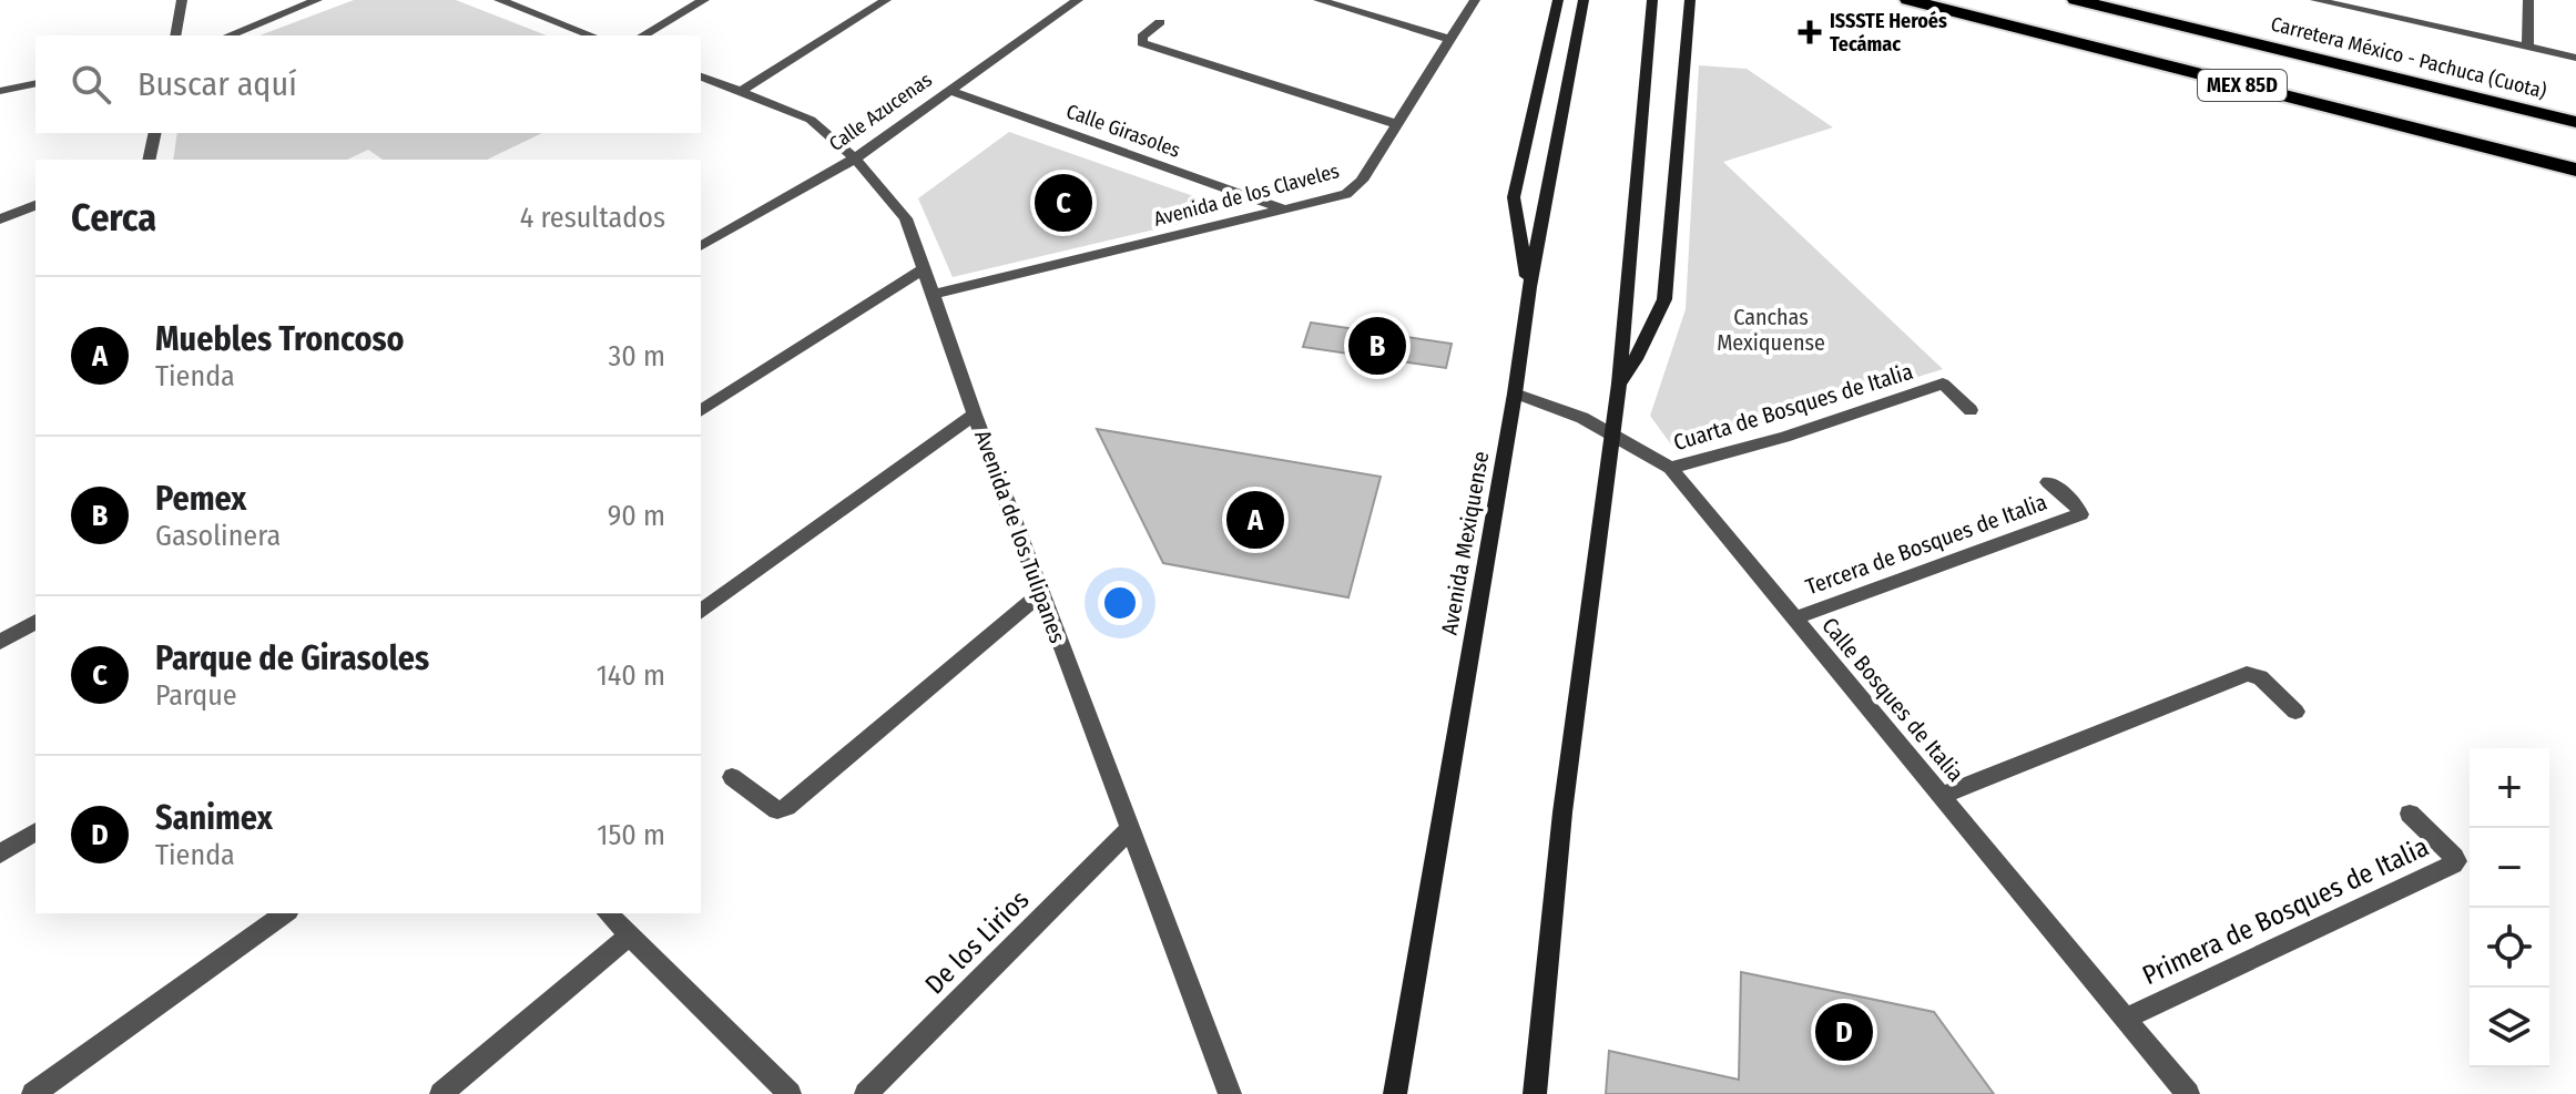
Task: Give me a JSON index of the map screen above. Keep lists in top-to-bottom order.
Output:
{
  "streets": {
    "highway": ["Carretera México - Pachuca (Cuota)", "MEX 85D"],
    "main road": ["Avenida Mexiquense"],
    "street": [
      "Calle Azucenas",
      "Calle Girasoles",
      "Avenida de los Claveles",
      "Cuarta de Bosques de Italia",
      "Avenida de los Tulipanes",
      "Tercera de Bosques de Italia",
      "Calle Bosques de Italia",
      "Primera de Bosques de Italia",
      "De los Lirios"
    ]
  },
  "crossings": [
    ["Calle Azucenas", "Calle Girasoles"],
    ["Calle Azucenas", "Avenida de los Tulipanes"],
    ["Calle Girasoles", "Avenida de los Claveles"],
    ["Avenida de los Claveles", "Avenida de los Tulipanes"],
    ["Cuarta de Bosques de Italia", "Calle Bosques de Italia"],
    ["Avenida de los Tulipanes", "De los Lirios"],
    ["Avenida Mexiquense", "Calle Bosques de Italia"],
    ["Tercera de Bosques de Italia", "Calle Bosques de Italia"],
    ["Calle Bosques de Italia", "Primera de Bosques de Italia"]
  ],
  "parks": ["Canchas Mexiquense"],
  "places": {
    "health": ["ISSSTE Heroés Tecámac"]
  },
  "page": {
    "search": "Buscar aquí",
    "heading": ["Cerca", "4 resultados"],
    "pins": [
      "C",
      "B",
      "A",
      "D"
    ],
    "list": [
      {
        "mark": "A",
        "name": "Muebles Troncoso",
        "note": "Tienda",
        "value": "30 m"
      },
      {
        "mark": "B",
        "name": "Pemex",
        "note": "Gasolinera",
        "value": "90 m"
      },
      {
        "mark": "C",
        "name": "Parque de Girasoles",
        "note": "Parque",
        "value": "140 m"
      },
      {
        "mark": "D",
        "name": "Sanimex",
        "note": "Tienda",
        "value": "150 m"
      }
    ],
    "map_buttons": ["+", "−"]
  }
}
